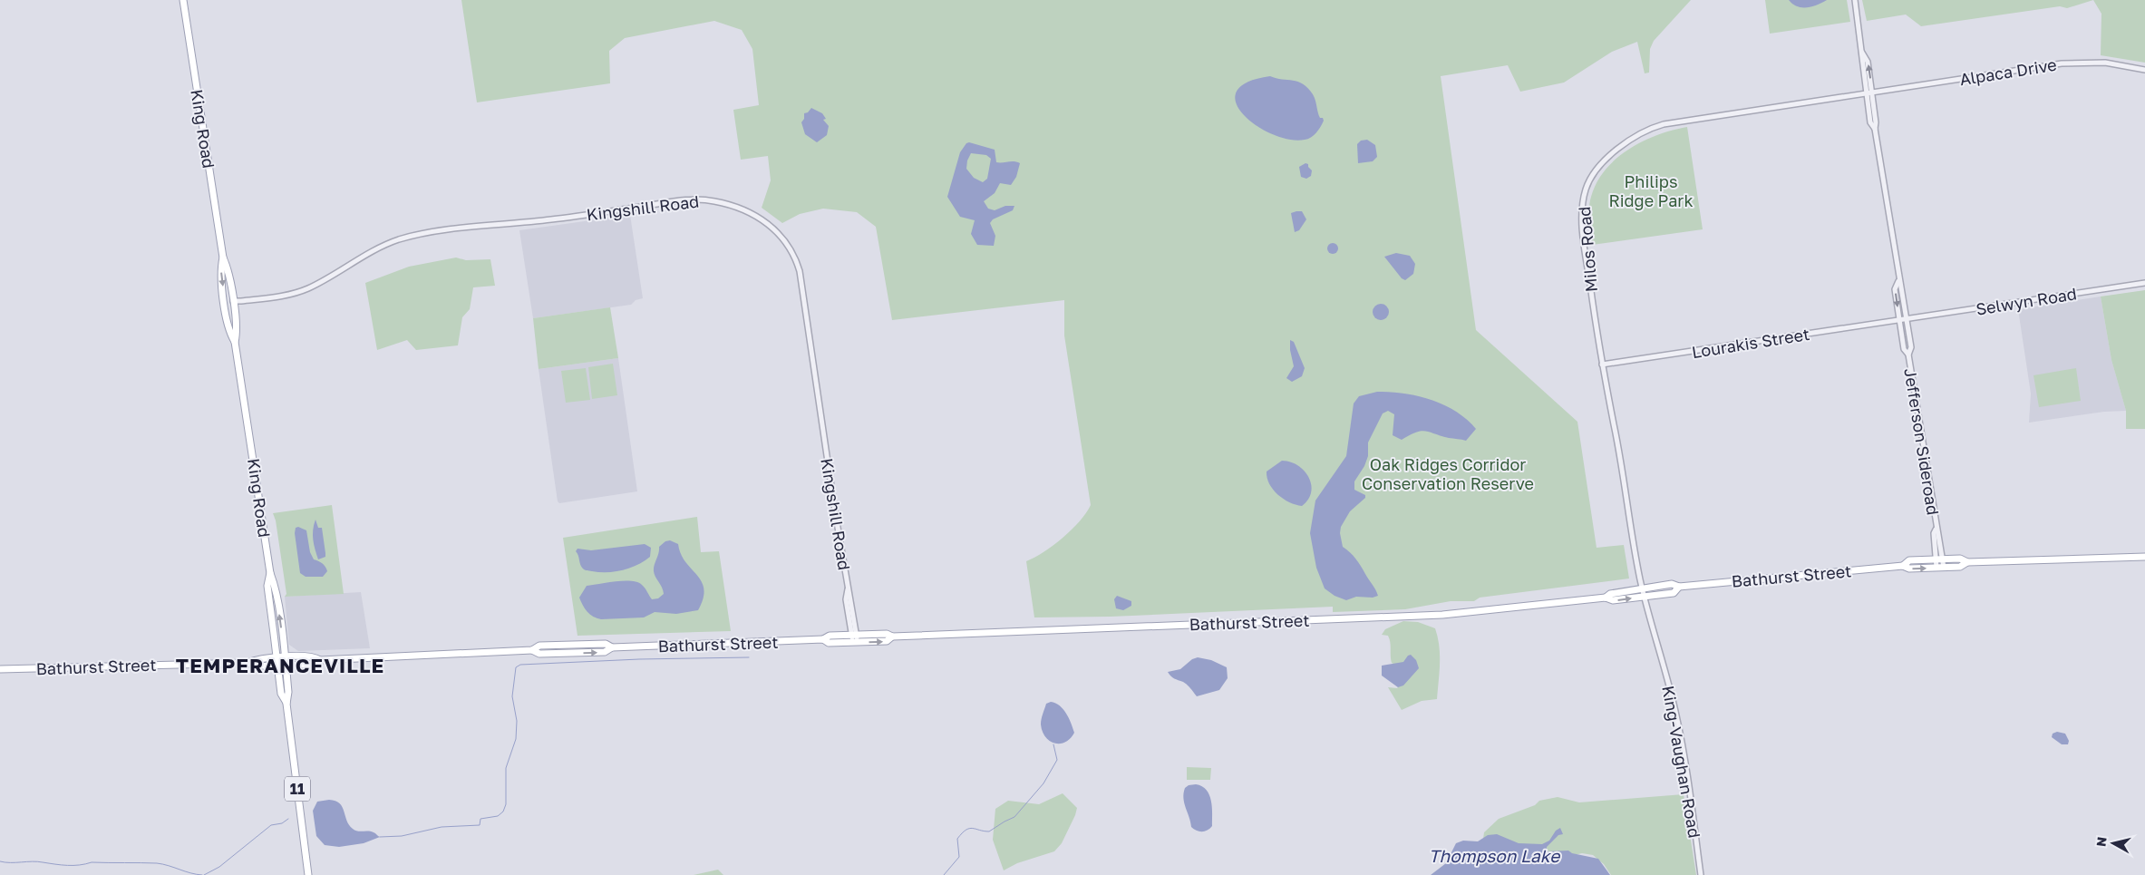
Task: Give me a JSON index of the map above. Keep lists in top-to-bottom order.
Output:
{
  "streets": {
    "main road": ["King Road", "Bathurst Street", "11"],
    "street": [
      "Alpaca Drive",
      "Kingshill Road",
      "Milos Road",
      "Selwyn Road",
      "Lourakis Street",
      "Jefferson Sideroad",
      "King-Vaughan Road"
    ]
  },
  "crossings": [
    ["Alpaca Drive", "Milos Road"],
    ["Alpaca Drive", "Jefferson Sideroad"],
    ["King Road", "Kingshill Road"],
    ["King Road", "Bathurst Street"],
    ["Kingshill Road", "Bathurst Street"],
    ["Milos Road", "Lourakis Street"],
    ["Milos Road", "Jefferson Sideroad"],
    ["Milos Road", "Bathurst Street"],
    ["Milos Road", "King-Vaughan Road"],
    ["Selwyn Road", "Lourakis Street"],
    ["Selwyn Road", "Jefferson Sideroad"],
    ["Lourakis Street", "Jefferson Sideroad"],
    ["Jefferson Sideroad", "Bathurst Street"],
    ["Bathurst Street", "King-Vaughan Road"]
  ],
  "districts": ["TEMPERANCEVILLE"],
  "water": ["Thompson Lake"],
  "parks": ["Philips Ridge Park", "Oak Ridges Corridor Conservation Reserve"],
  "north": "left"
}
